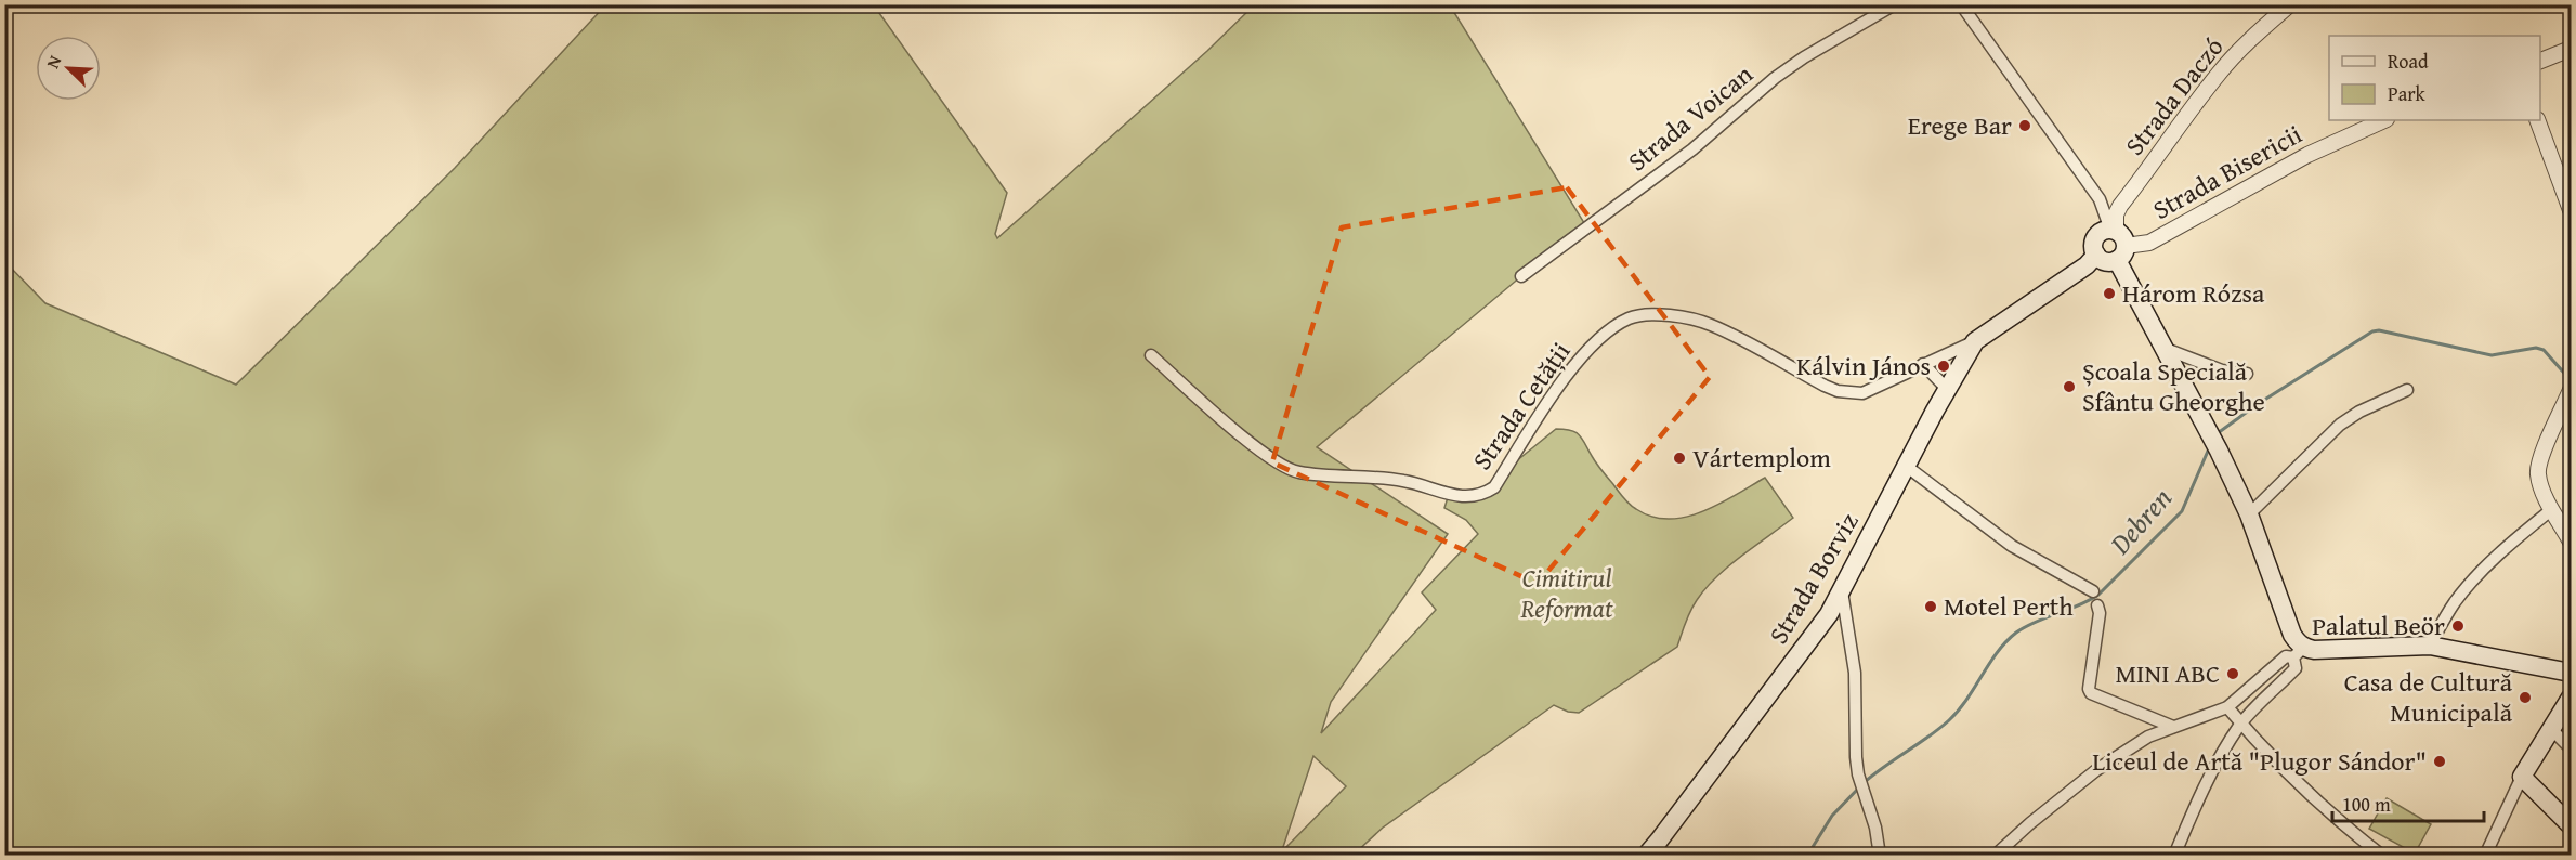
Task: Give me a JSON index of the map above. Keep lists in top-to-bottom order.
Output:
{
  "streets": {
    "main road": ["Strada Borviz"],
    "street": [
      "Strada Daczó",
      "Strada Voican",
      "Strada Bisericii",
      "Strada Cetății"
    ]
  },
  "crossings": [
    ["Strada Daczó", "Strada Bisericii"],
    ["Strada Cetății", "Strada Borviz"]
  ],
  "water": ["Debren"],
  "parks": ["Cimitirul Reformat"],
  "places": [
    "Erege Bar",
    "Három Rózsa",
    "Kálvin János",
    "Școala Specială Sfântu Gheorghe",
    "Vártemplom",
    "Motel Perth",
    "Palatul Beör",
    "MINI ABC",
    "Casa de Cultură Municipală",
    "Liceul de Artă \"Plugor Sándor\""
  ],
  "legend": ["Road", "Park"],
  "scale_bar": "100 m",
  "north": "top left"
}
